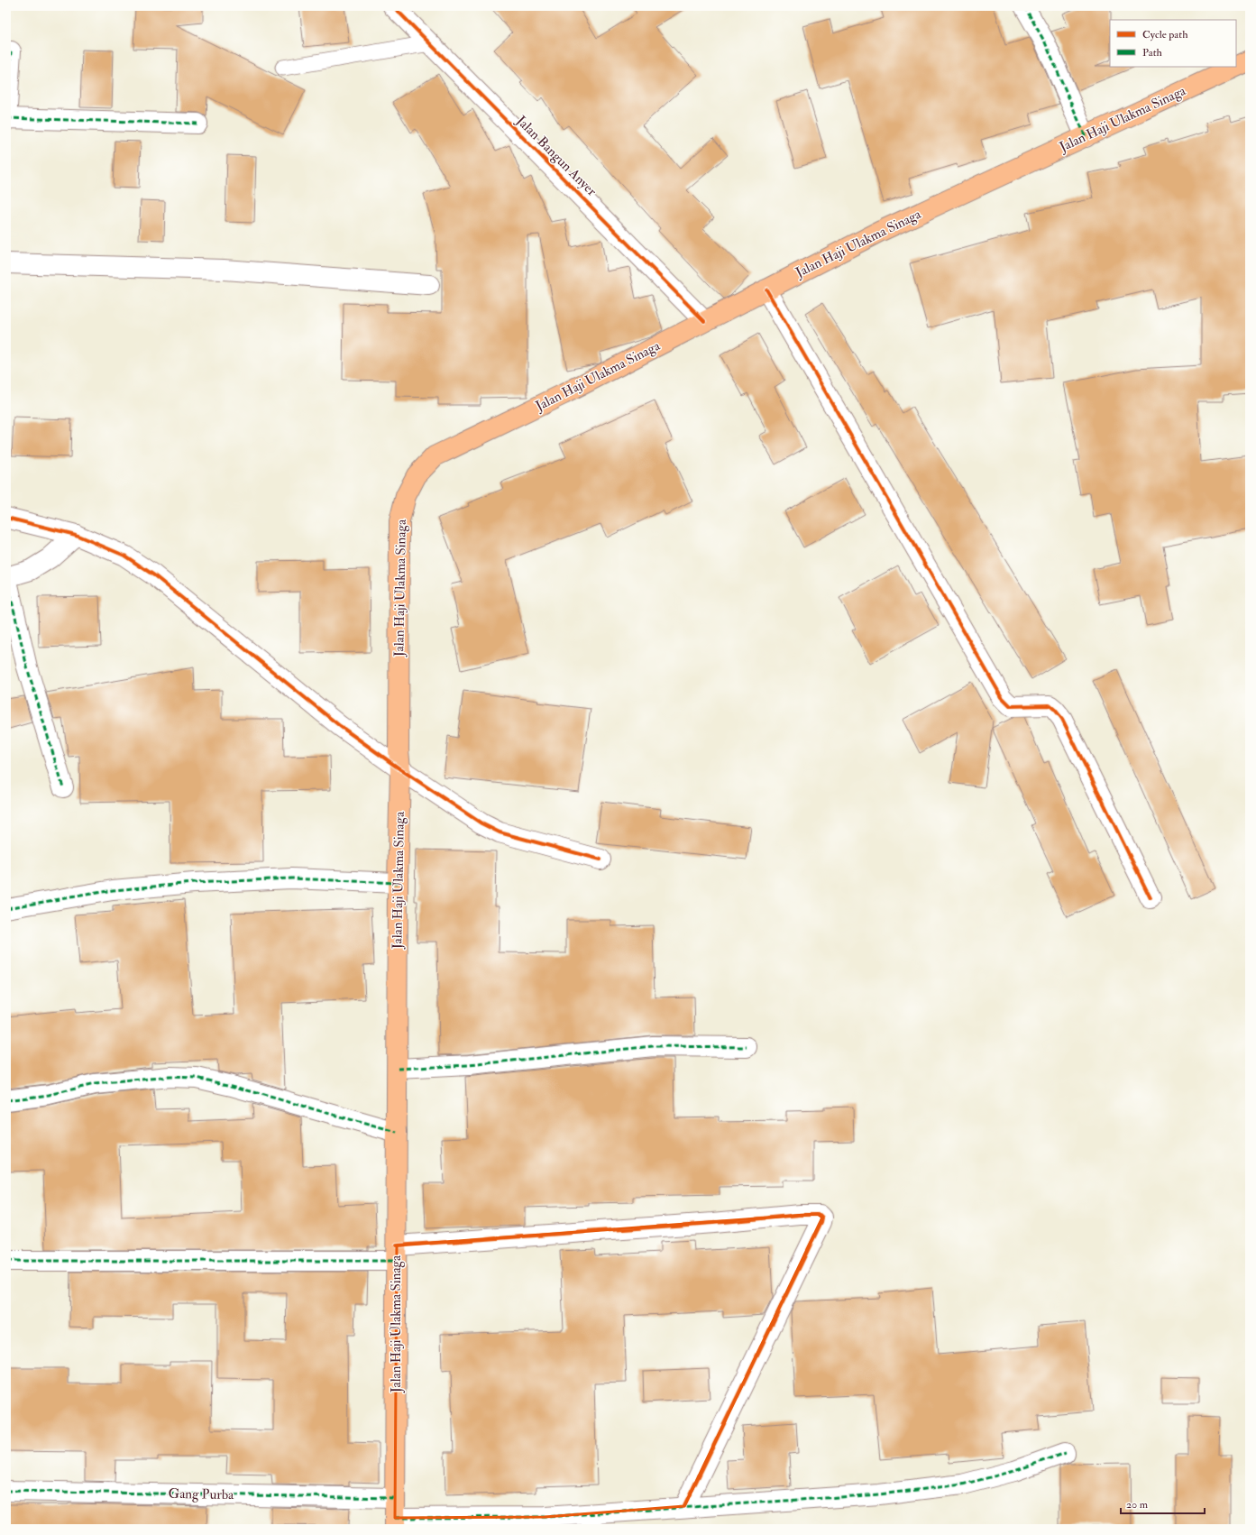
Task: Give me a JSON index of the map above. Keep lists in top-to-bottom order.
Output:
{
  "streets": {
    "main road": ["Jalan Haji Ulakma Sinaga"],
    "street": ["Jalan Bangun Anyer", "Gang Purba"]
  },
  "crossings": [
    ["Jalan Haji Ulakma Sinaga", "Jalan Bangun Anyer"],
    ["Jalan Haji Ulakma Sinaga", "Gang Purba"]
  ],
  "legend": ["Cycle path", "Path"],
  "scale_bar": "20 m"
}
